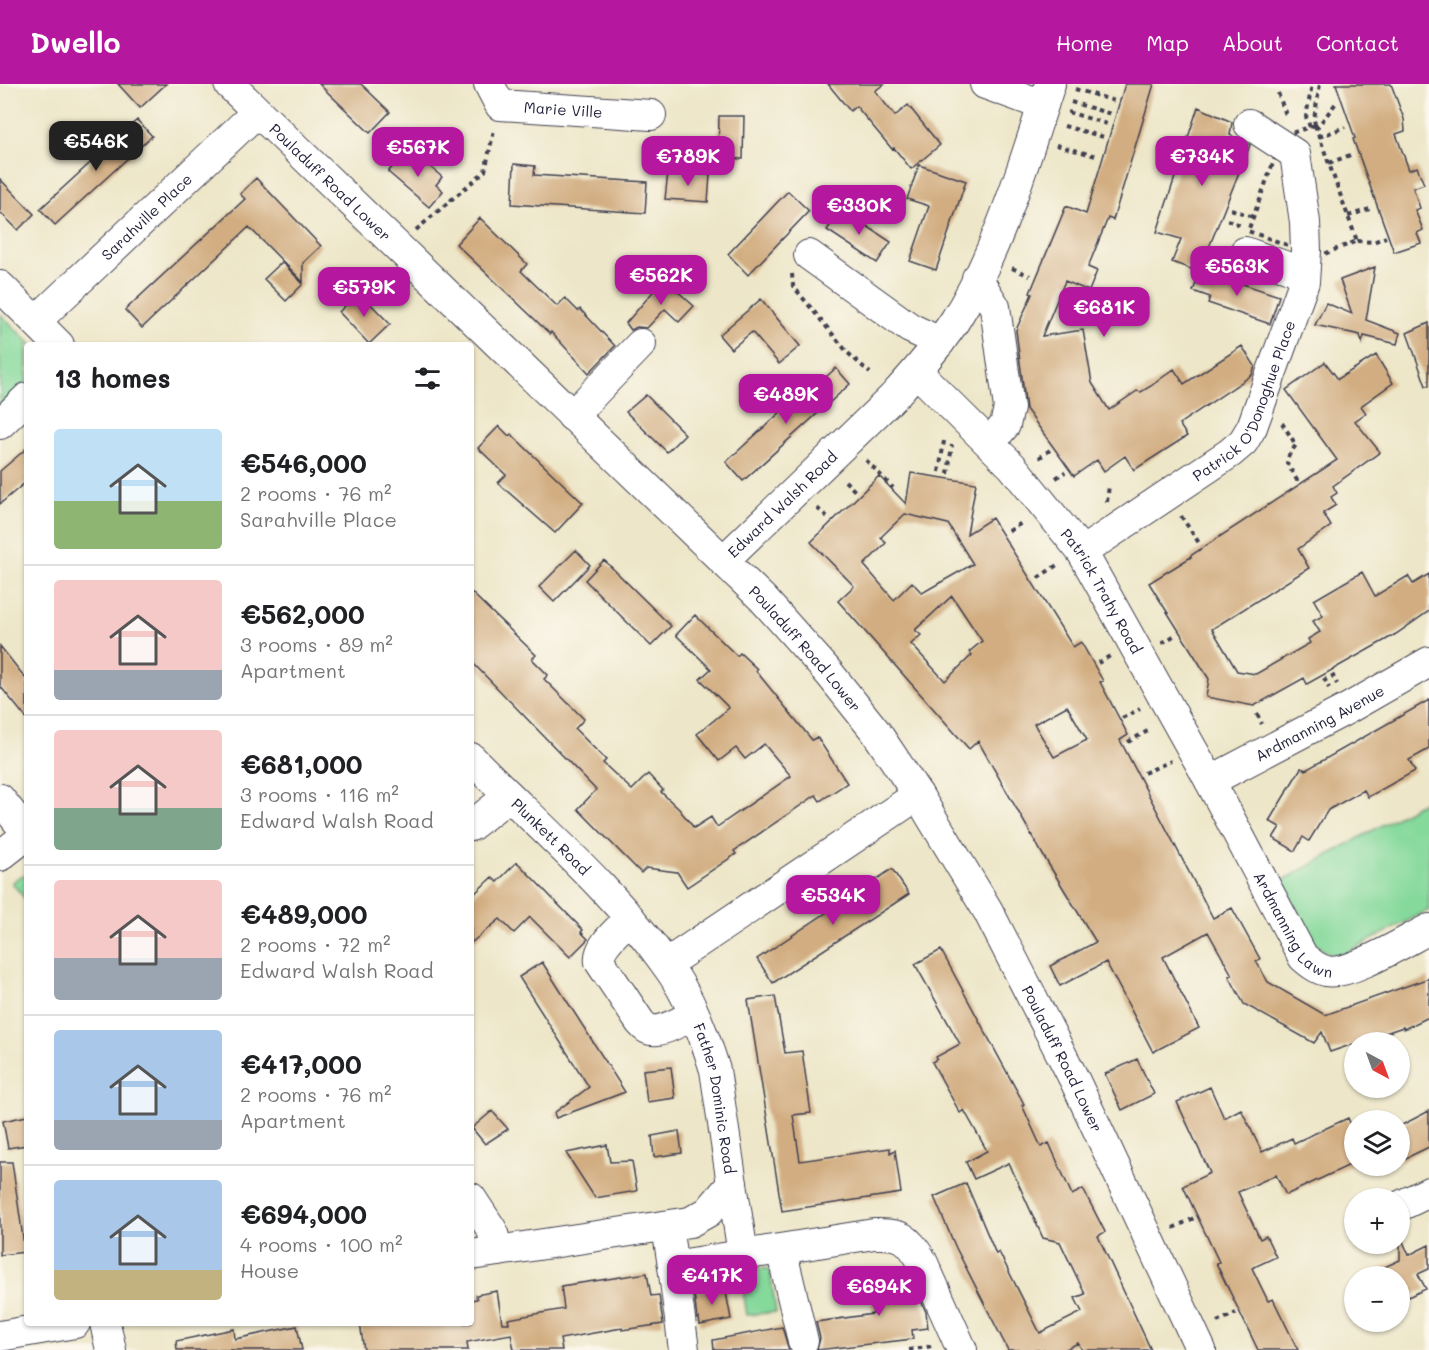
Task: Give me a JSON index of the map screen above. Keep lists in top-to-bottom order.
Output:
{
  "streets": {
    "street": [
      "Marie Ville",
      "Pouladuff Road Lower",
      "Sarahville Place",
      "Patrick O'Donoghue Place",
      "Edward Walsh Road",
      "Patrick Trahy Road",
      "Ardmanning Avenue",
      "Plunkett Road",
      "Ardmanning Lawn",
      "Father Dominic Road"
    ]
  },
  "crossings": [
    ["Pouladuff Road Lower", "Sarahville Place"],
    ["Pouladuff Road Lower", "Edward Walsh Road"],
    ["Patrick O'Donoghue Place", "Patrick Trahy Road"],
    ["Edward Walsh Road", "Patrick Trahy Road"],
    ["Patrick Trahy Road", "Ardmanning Avenue"],
    ["Patrick Trahy Road", "Ardmanning Lawn"],
    ["Plunkett Road", "Father Dominic Road"]
  ],
  "north": "bottom right",
  "page": {
    "header": "Dwello",
    "nav": [
      "Home",
      "Map",
      "About",
      "Contact"
    ],
    "price": [
      "€546K",
      "€567K",
      "€789K",
      "€734K",
      "€330K",
      "€563K",
      "€562K",
      "€579K",
      "€681K",
      "€489K",
      "€534K",
      "€417K",
      "€694K"
    ],
    "heading": "13 homes",
    "list": [
      {
        "name": "€546,000",
        "note": "2 rooms · 76 m² · Sarahville Place"
      },
      {
        "name": "€562,000",
        "note": "3 rooms · 89 m² · Apartment"
      },
      {
        "name": "€681,000",
        "note": "3 rooms · 116 m² · Edward Walsh Road"
      },
      {
        "name": "€489,000",
        "note": "2 rooms · 72 m² · Edward Walsh Road"
      },
      {
        "name": "€417,000",
        "note": "2 rooms · 76 m² · Apartment"
      },
      {
        "name": "€694,000",
        "note": "4 rooms · 100 m² · House"
      }
    ],
    "map_buttons": ["+", "−"]
  }
}
